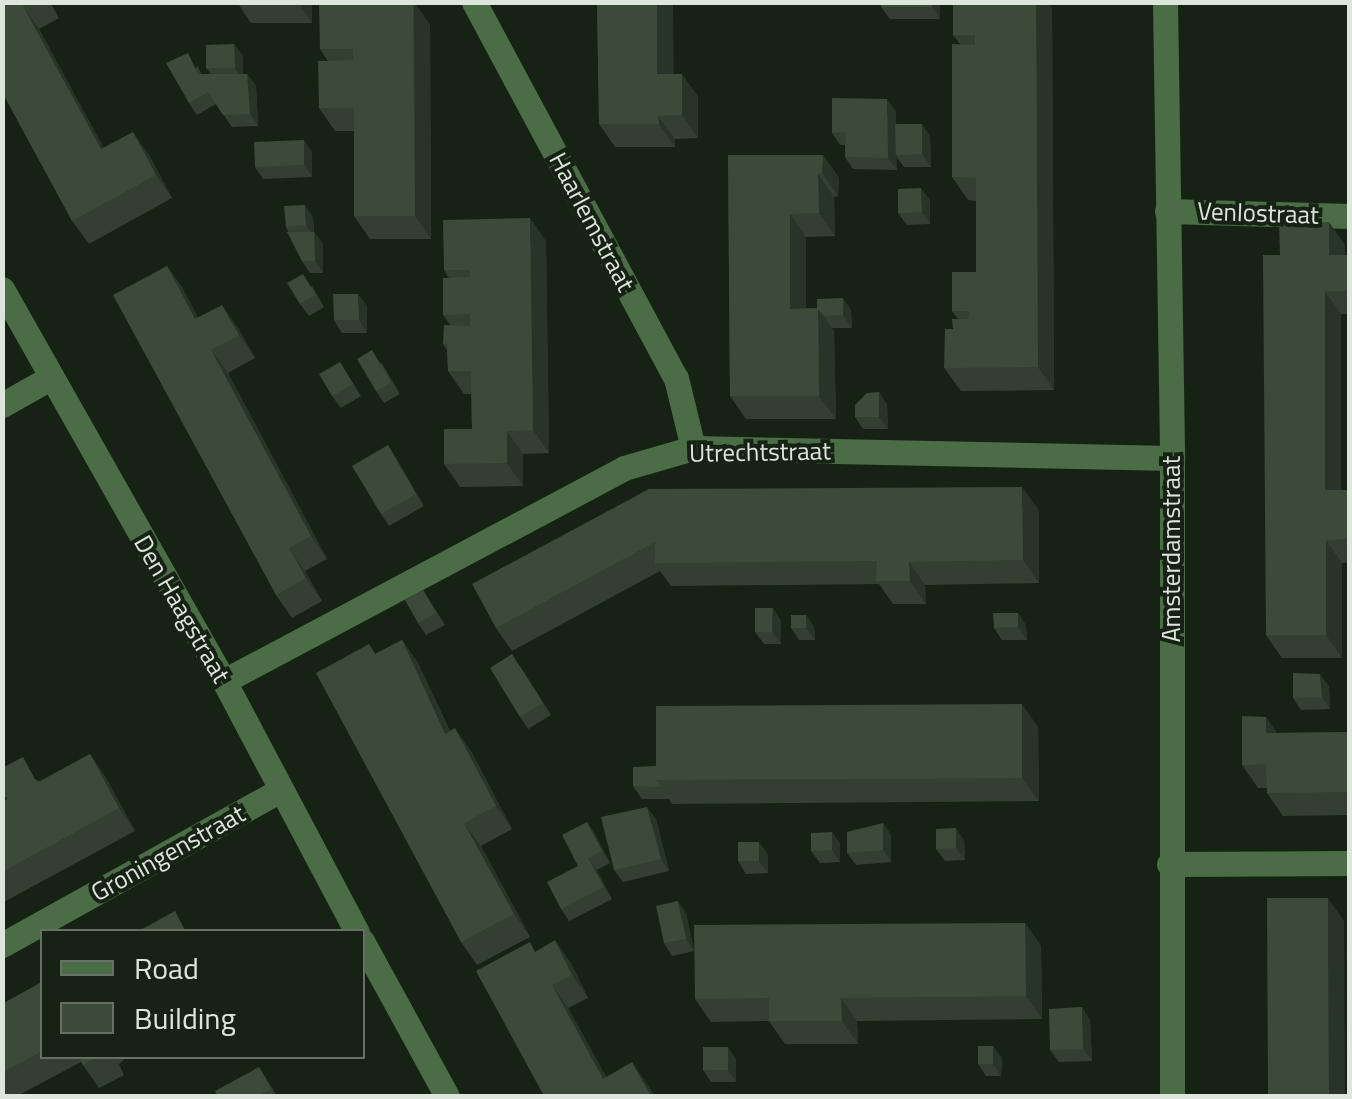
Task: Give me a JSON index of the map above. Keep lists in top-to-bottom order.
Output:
{
  "streets": {
    "street": [
      "Venlostraat",
      "Haarlemstraat",
      "Utrechtstraat",
      "Amsterdamstraat",
      "Den Haagstraat",
      "Groningenstraat"
    ]
  },
  "crossings": [
    ["Venlostraat", "Amsterdamstraat"],
    ["Haarlemstraat", "Utrechtstraat"],
    ["Utrechtstraat", "Amsterdamstraat"],
    ["Utrechtstraat", "Den Haagstraat"],
    ["Den Haagstraat", "Groningenstraat"]
  ],
  "legend": ["Road", "Building"]
}
